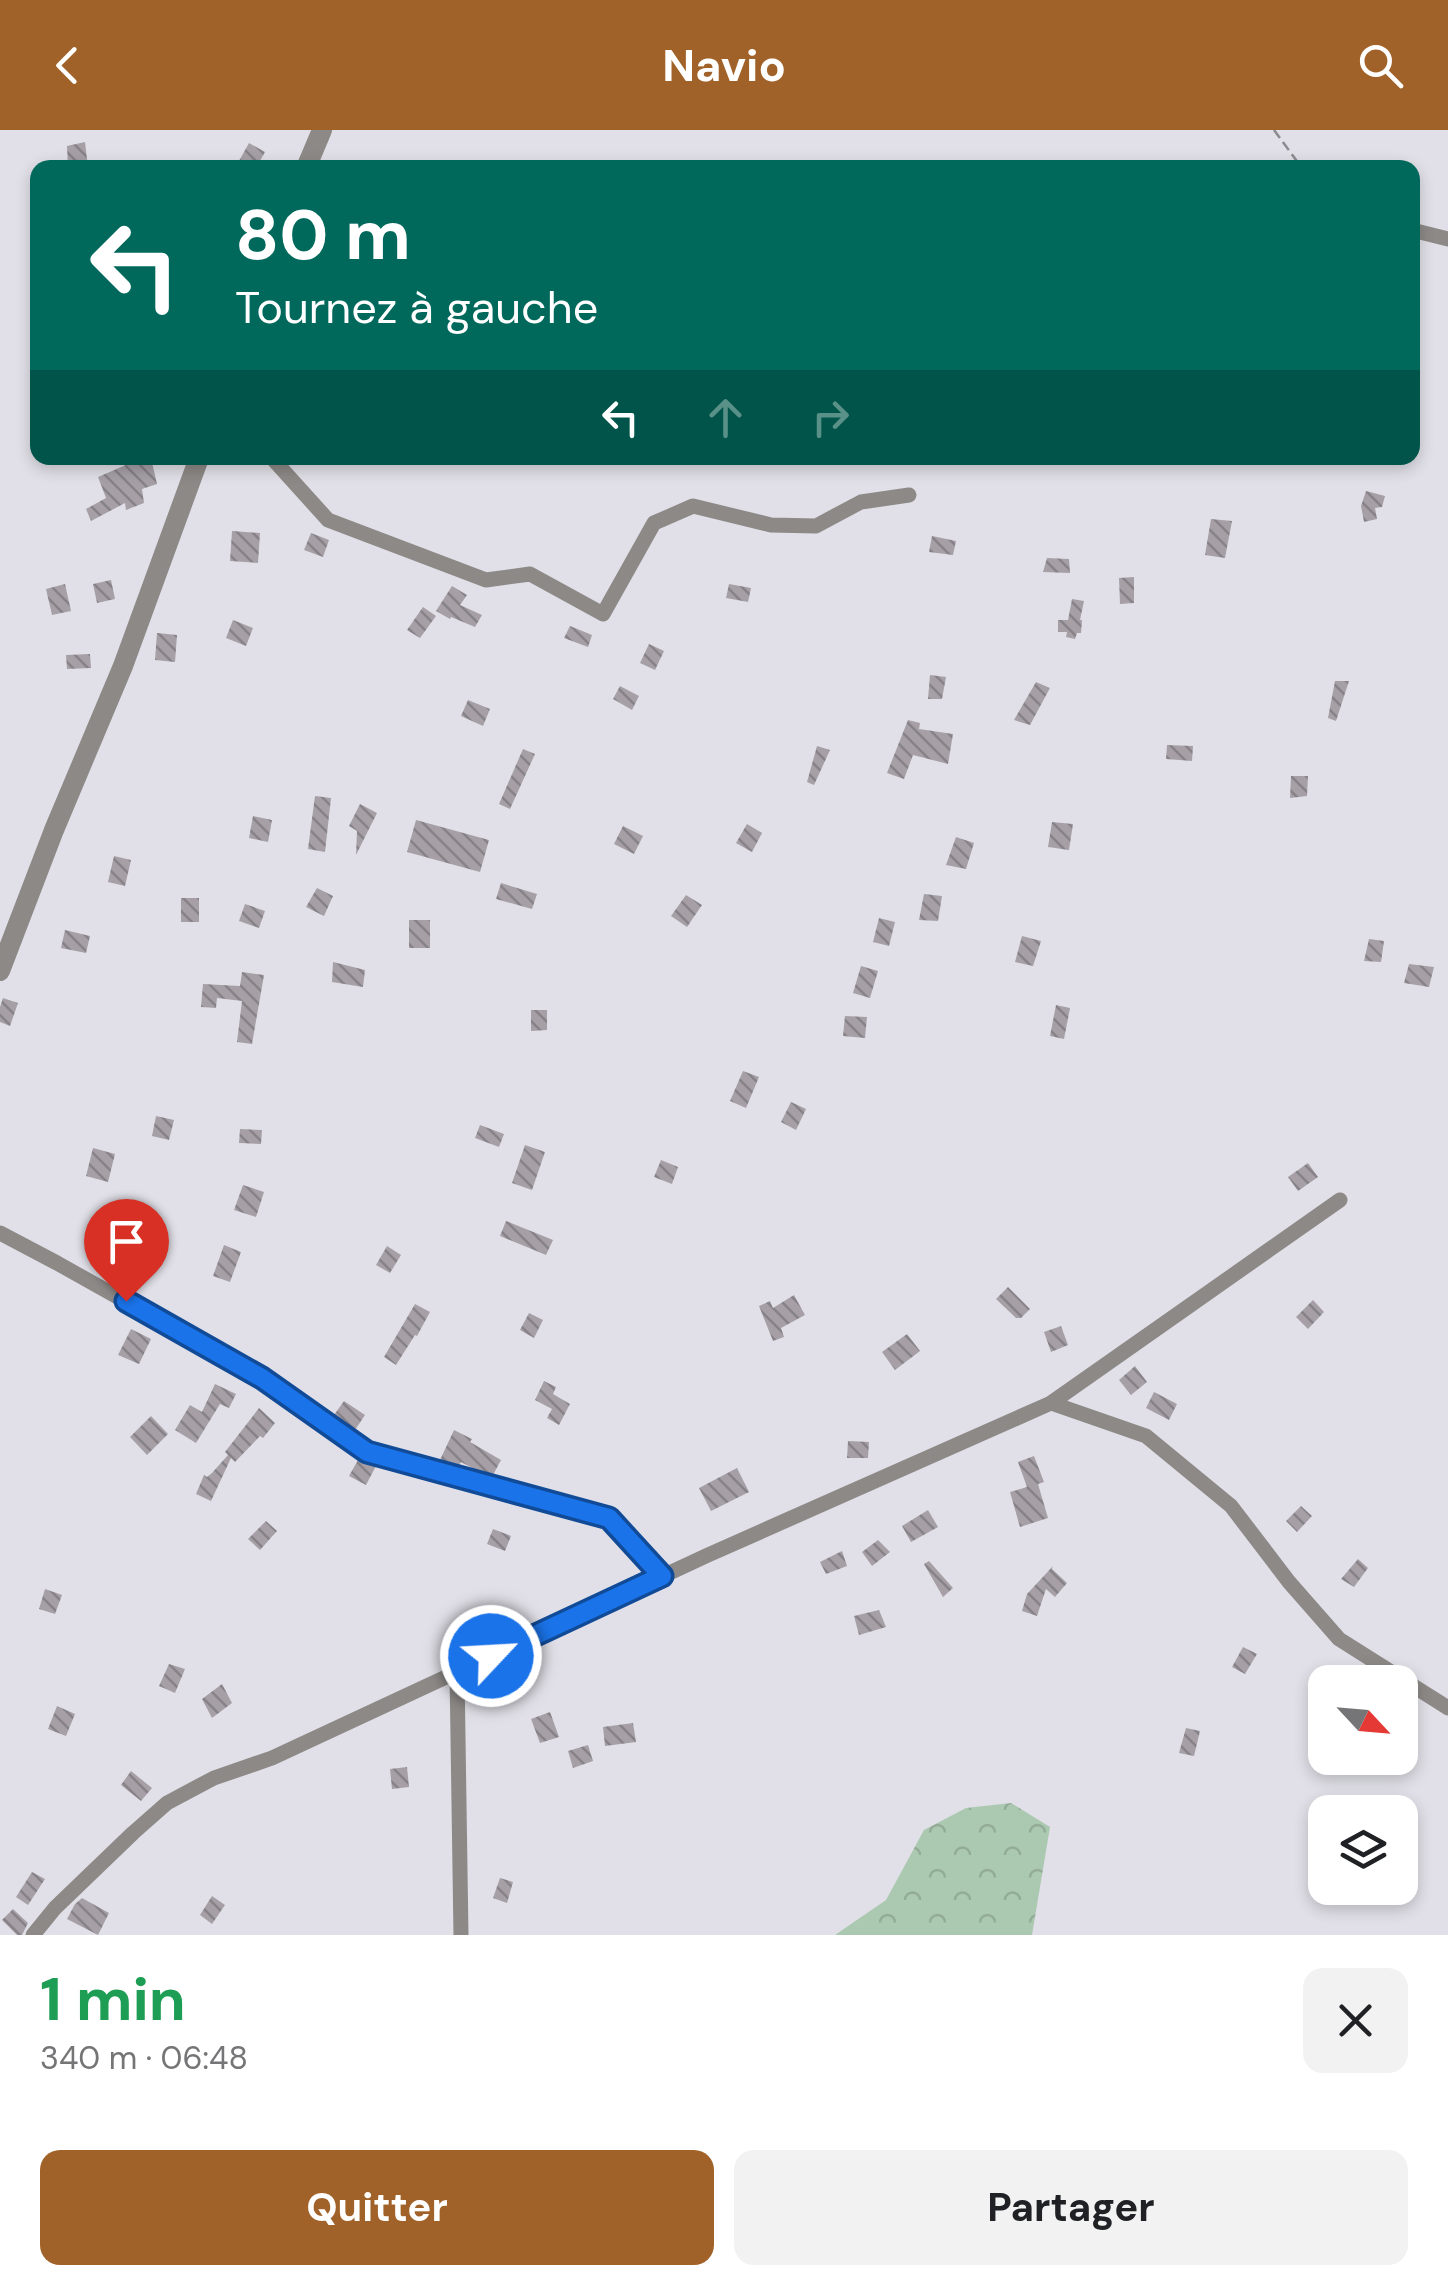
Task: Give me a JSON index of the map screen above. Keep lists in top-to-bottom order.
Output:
{
  "north": "bottom right",
  "page": {
    "header": "Navio",
    "turn": ["80 m", "Tournez à gauche"],
    "heading": ["1 min", "340 m · 06:48"],
    "buttons": ["Quitter", "Partager"]
  }
}
